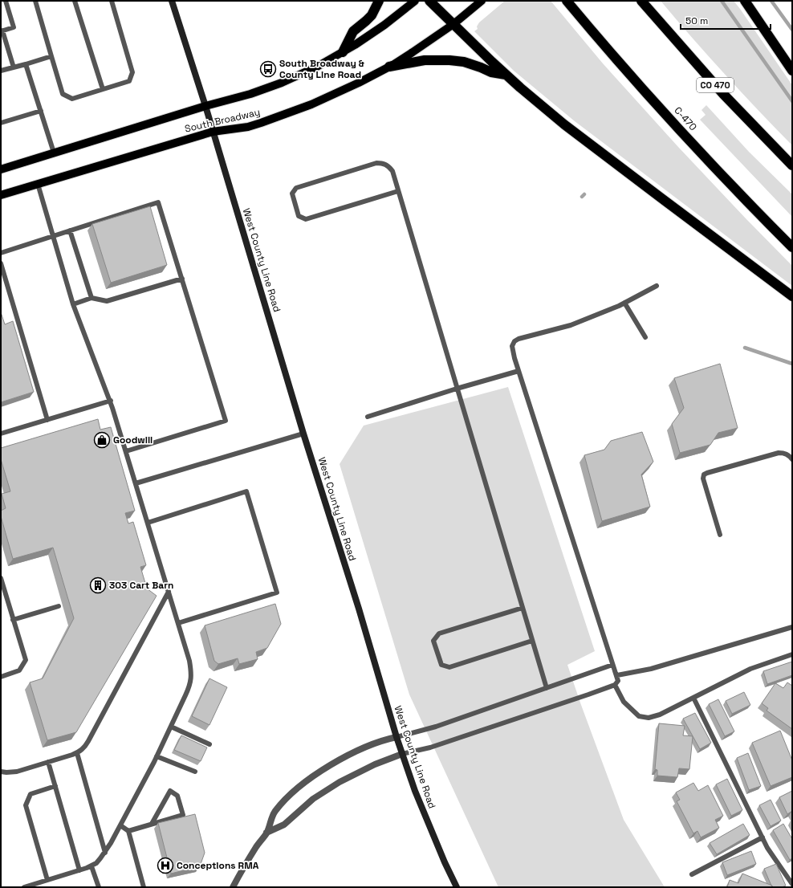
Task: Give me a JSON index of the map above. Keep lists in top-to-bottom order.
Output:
{
  "streets": {
    "highway": ["CO 470", "C-470"],
    "main road": ["South Broadway", "West County Line Road"]
  },
  "crossings": [
    ["South Broadway", "West County Line Road"]
  ],
  "places": {
    "bus stop": ["South Broadway & County Line Road"],
    "shop": ["Goodwill"],
    "building": ["303 Cart Barn"],
    "hospital": ["Conceptions RMA"]
  },
  "scale_bar": "50 m"
}
